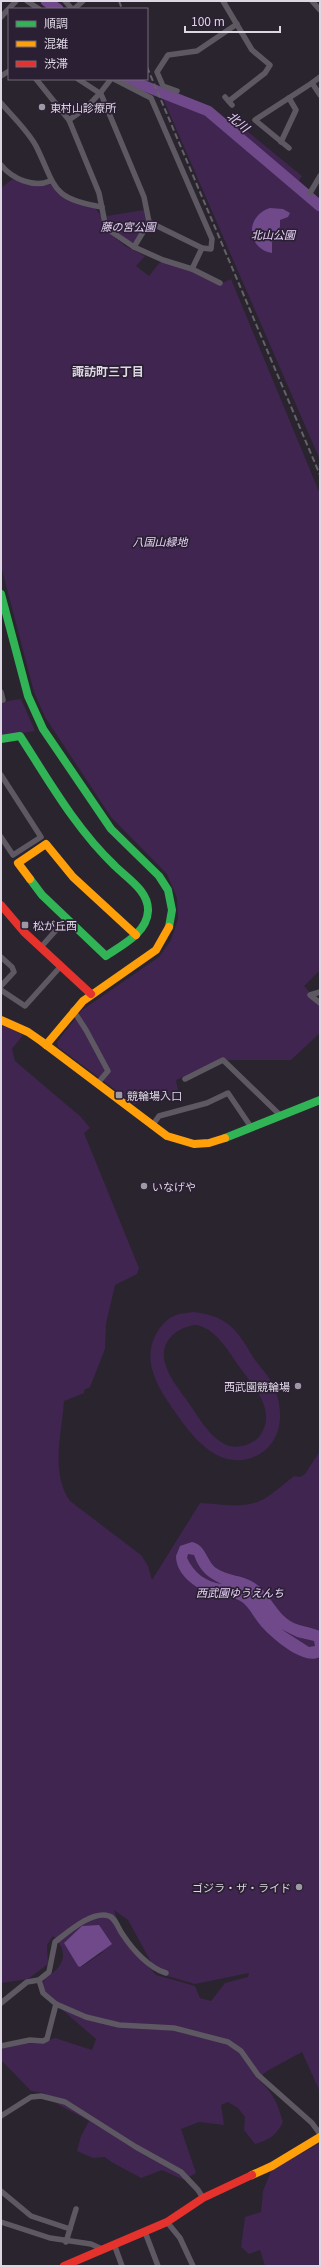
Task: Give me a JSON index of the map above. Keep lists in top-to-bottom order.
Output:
{
  "districts": ["諏訪町三丁目"],
  "water": ["北川"],
  "parks": [
    "藤の宮公園",
    "北山公園",
    "八国山緑地",
    "西武園ゆうえんち"
  ],
  "places": {
    "other": [
      "東村山診療所",
      "いなげや",
      "西武園競輪場",
      "ゴジラ・ザ・ライド"
    ],
    "transit": ["松が丘西", "競輪場入口"]
  },
  "legend": ["順調", "混雑", "渋滞"],
  "scale_bar": "100 m"
}
